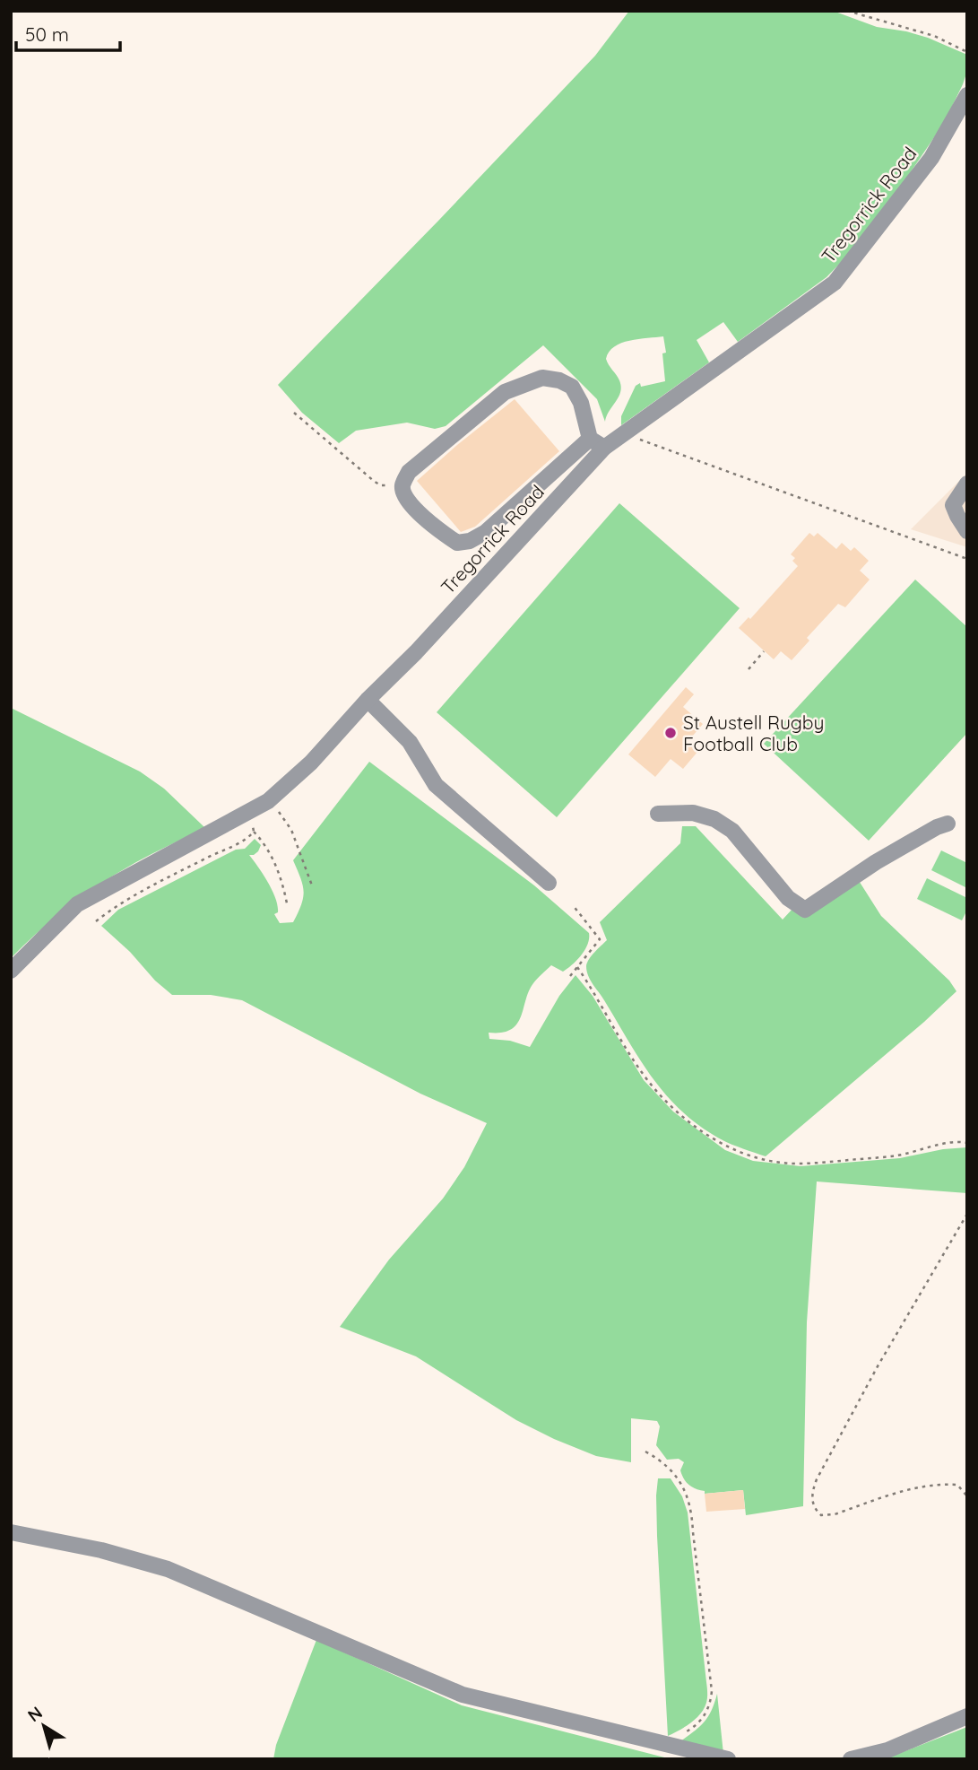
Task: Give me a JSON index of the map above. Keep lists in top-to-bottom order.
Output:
{
  "streets": {
    "street": ["Tregorrick Road"]
  },
  "places": ["St Austell Rugby Football Club"],
  "scale_bar": "50 m",
  "north": "top left"
}
